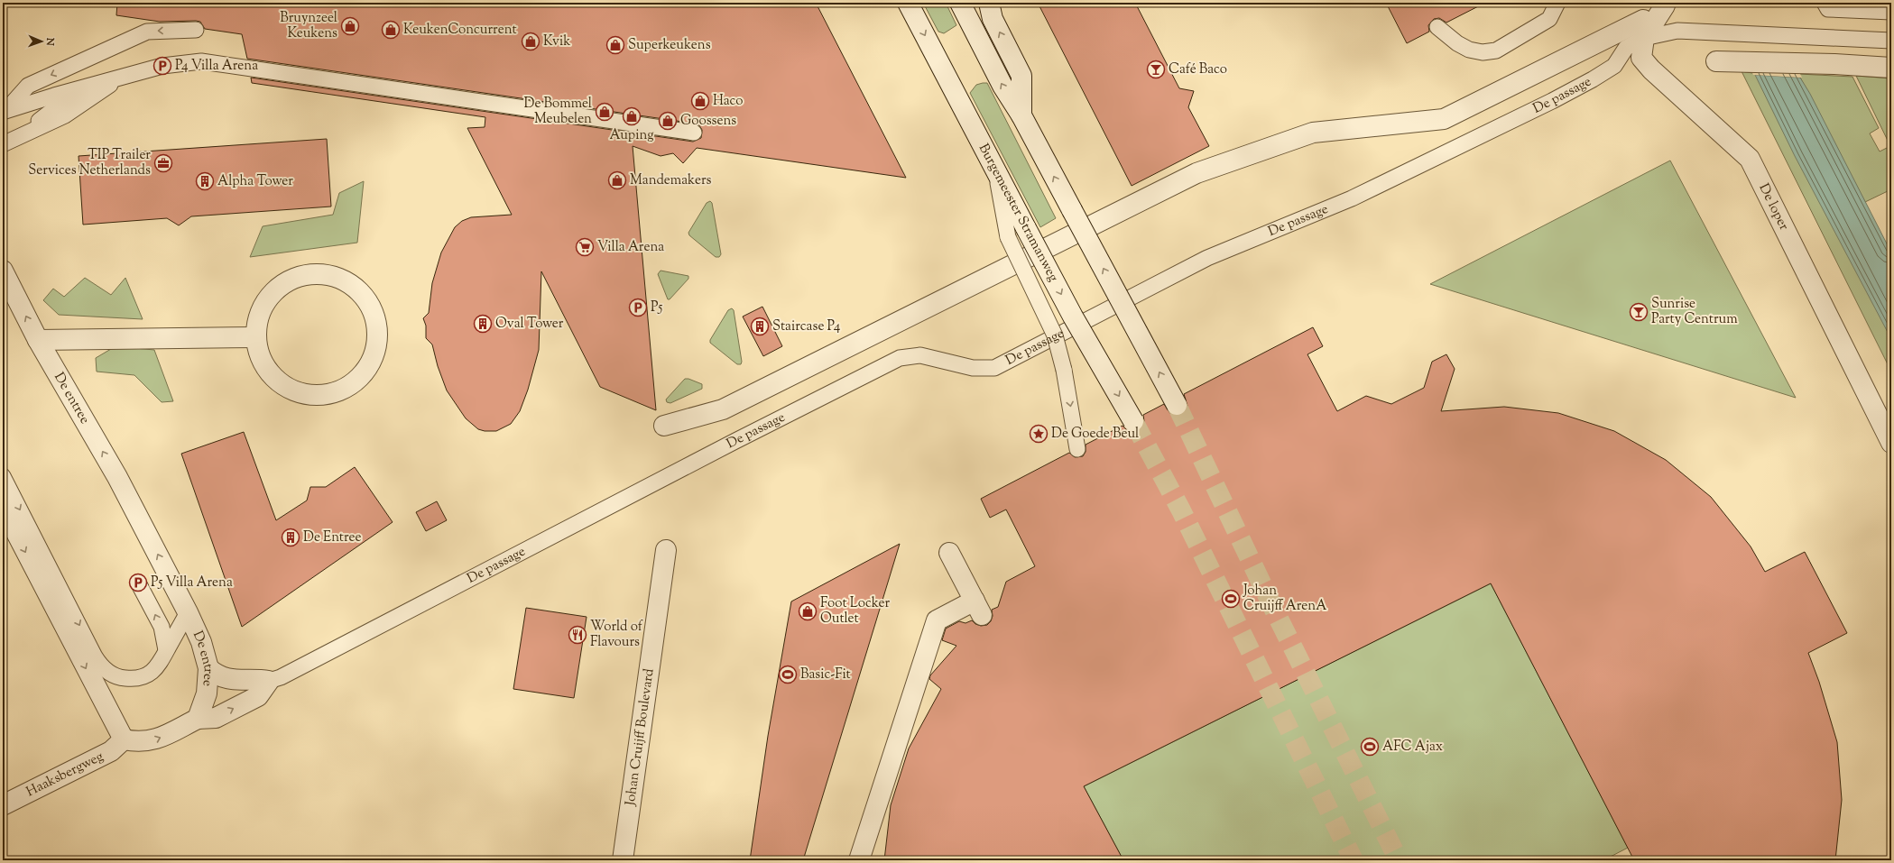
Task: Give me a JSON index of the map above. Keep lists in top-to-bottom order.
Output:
{
  "streets": {
    "street": [
      "De passage",
      "De loper",
      "Burgemeester Stramanweg",
      "De entree",
      "Johan Cruijff Boulevard",
      "Haaksbergweg"
    ]
  },
  "crossings": [
    ["De passage", "De loper"]
  ],
  "places": {
    "shop": [
      "Bruynzeel Keukens",
      "KeukenConcurrent",
      "Kvik",
      "Superkeukens",
      "Haco",
      "De Bommel Meubelen",
      "Auping",
      "Goossens",
      "Mandemakers",
      "Foot Locker Outlet"
    ],
    "parking": ["P4 Villa Arena", "P5", "P5 Villa Arena"],
    "bar": ["Café Baco", "Sunrise Party Centrum"],
    "office": ["TIP Trailer Services Netherlands"],
    "building": [
      "Alpha Tower",
      "Oval Tower",
      "Staircase P4",
      "De Entree"
    ],
    "supermarket": ["Villa Arena"],
    "place": ["De Goede Beul"],
    "sports": ["Johan Cruijff ArenA", "Basic-Fit", "AFC Ajax"],
    "restaurant": ["World of Flavours"]
  },
  "north": "right"
}
